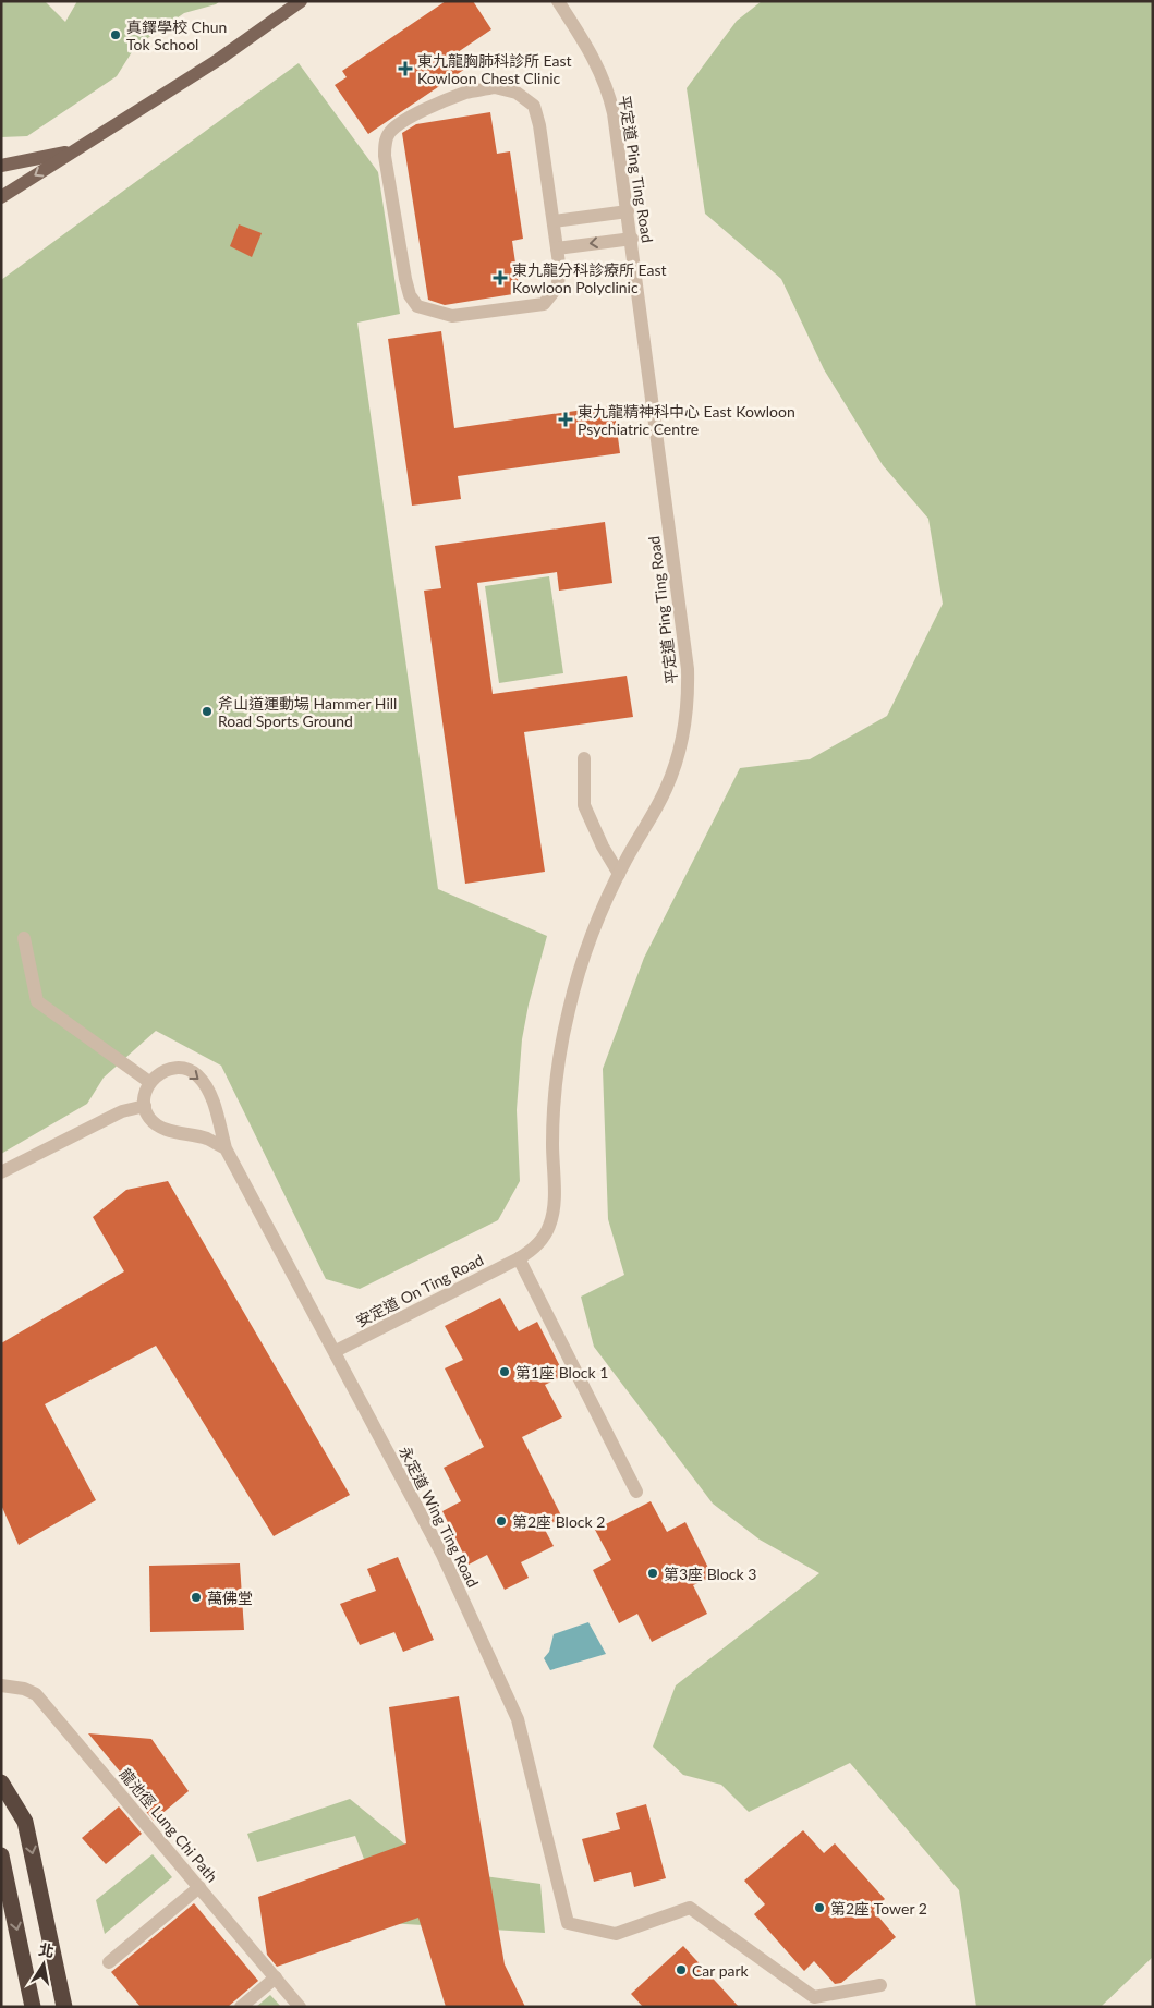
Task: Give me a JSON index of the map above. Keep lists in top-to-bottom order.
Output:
{
  "streets": {
    "street": [
      "平定道 Ping Ting Road",
      "安定道 On Ting Road",
      "永定道 Wing Ting Road",
      "龍池徑 Lung Chi Path"
    ]
  },
  "crossings": [
    ["平定道 Ping Ting Road", "安定道 On Ting Road"],
    ["安定道 On Ting Road", "永定道 Wing Ting Road"]
  ],
  "places": {
    "other": [
      "真鐸學校 Chun Tok School",
      "斧山道運動場 Hammer Hill Road Sports Ground",
      "第1座 Block 1",
      "第2座 Block 2",
      "第3座 Block 3",
      "萬佛堂",
      "第2座 Tower 2",
      "Car park"
    ],
    "health": ["東九龍胸肺科診所 East Kowloon Chest Clinic", "東九龍分科診療所 East Kowloon Polyclinic", "東九龍精神科中心 East Kowloon Psychiatric Centre"]
  },
  "north": "top"
}
